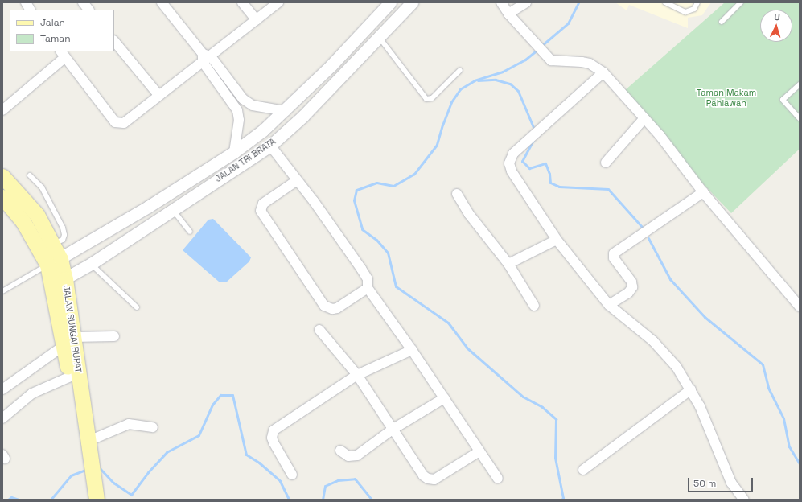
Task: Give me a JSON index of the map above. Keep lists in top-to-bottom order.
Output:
{
  "streets": {
    "main road": ["JALAN SUNGAI RUPAT"],
    "street": ["JALAN TRI BRATA"]
  },
  "crossings": [
    ["JALAN TRI BRATA", "JALAN SUNGAI RUPAT"]
  ],
  "parks": ["Taman Makam Pahlawan"],
  "legend": ["Jalan", "Taman"],
  "scale_bar": "50 m",
  "north": "top"
}
